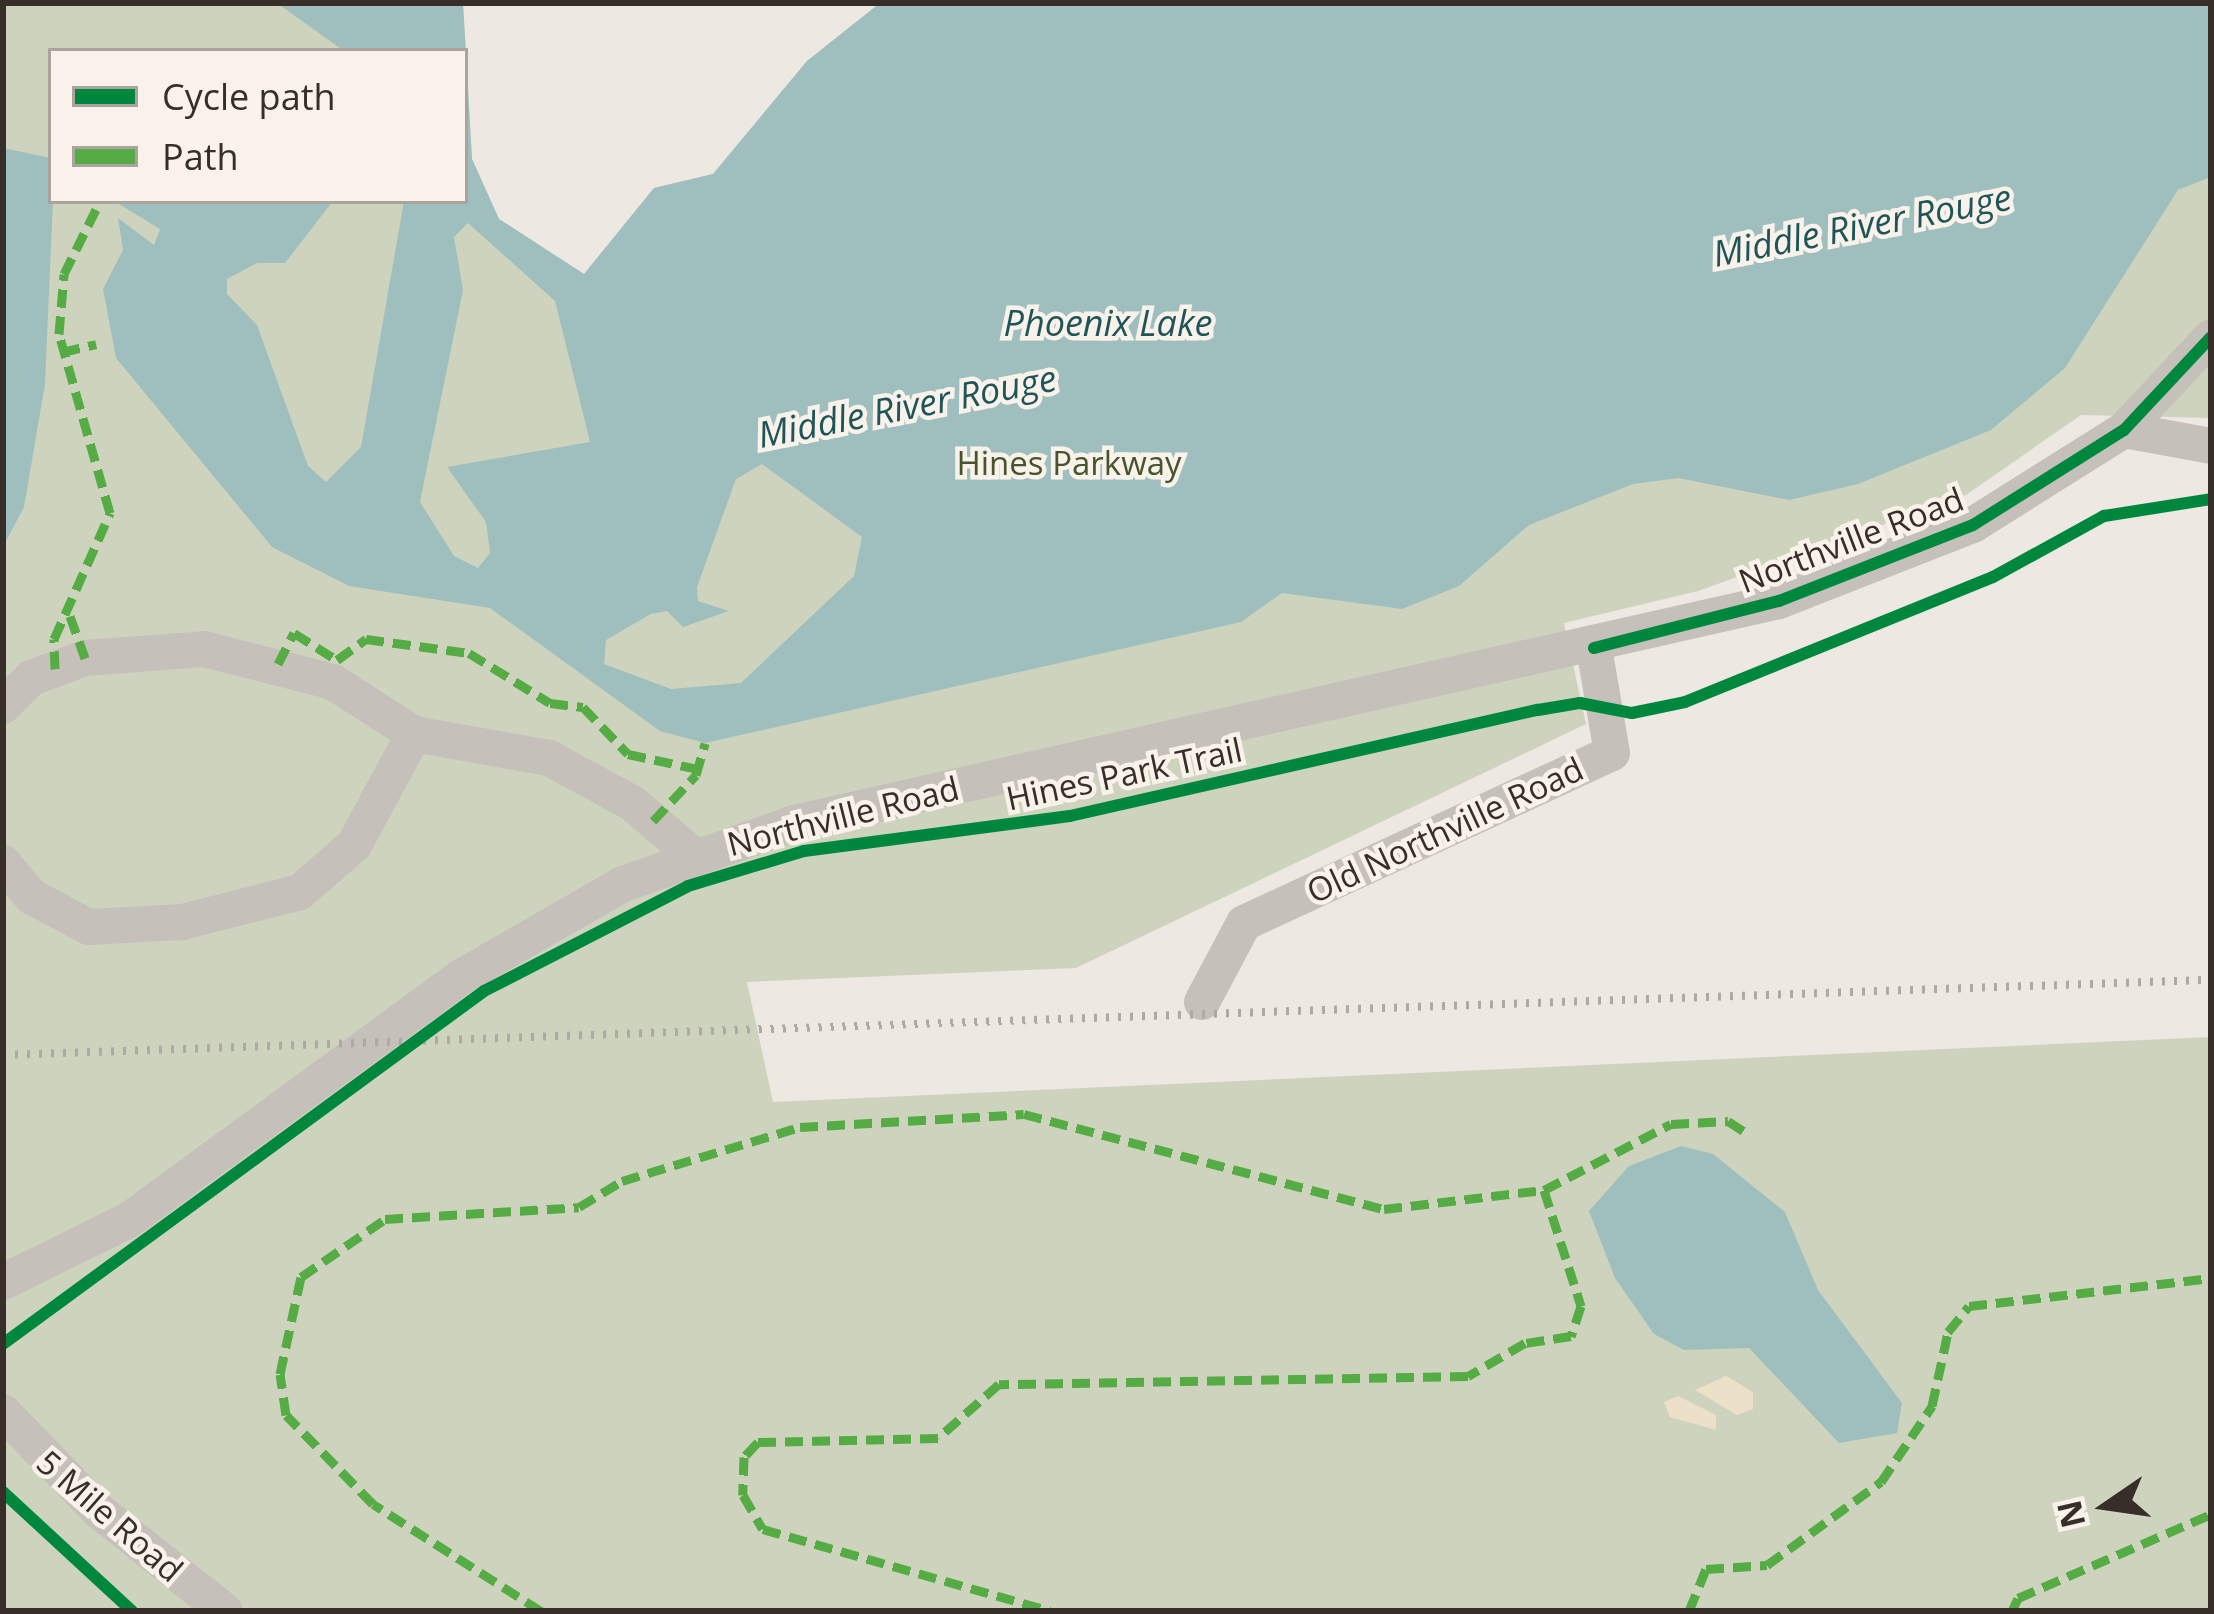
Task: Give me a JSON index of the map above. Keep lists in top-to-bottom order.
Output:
{
  "streets": {
    "street": ["Northville Road", "Old Northville Road", "5 Mile Road"],
    "cycle path": ["Hines Park Trail"]
  },
  "crossings": [
    ["Northville Road", "Old Northville Road"]
  ],
  "water": ["Middle River Rouge", "Phoenix Lake"],
  "parks": ["Hines Parkway"],
  "legend": ["Cycle path", "Path"],
  "north": "left"
}
